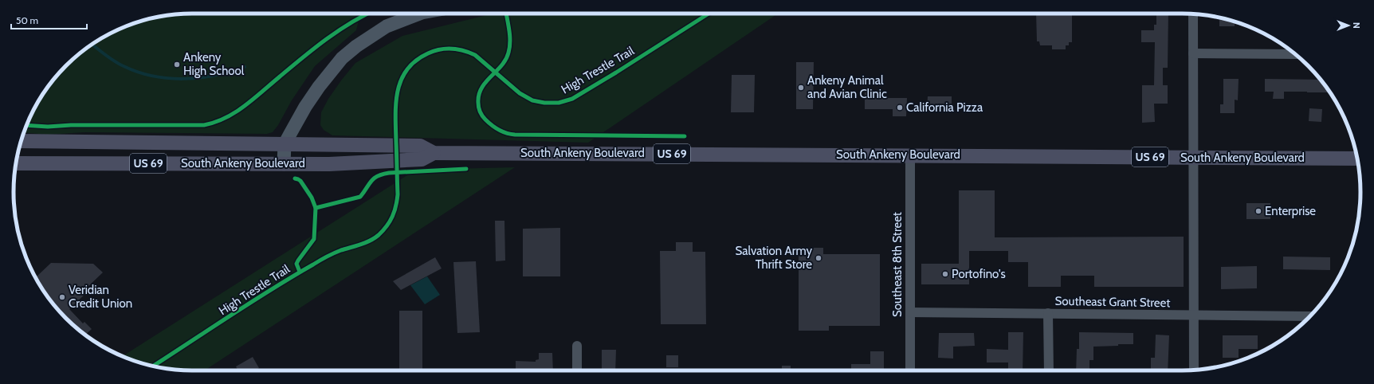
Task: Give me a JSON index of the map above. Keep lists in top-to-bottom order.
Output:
{
  "streets": {
    "main road": ["South Ankeny Boulevard", "US 69"],
    "street": ["Southeast 8th Street", "Southeast Grant Street"],
    "cycle path": ["High Trestle Trail"]
  },
  "crossings": [
    ["South Ankeny Boulevard", "Southeast 8th Street"],
    ["Southeast 8th Street", "Southeast Grant Street"]
  ],
  "places": [
    "Ankeny High School",
    "Ankeny Animal and Avian Clinic",
    "California Pizza",
    "Enterprise",
    "Salvation Army Thrift Store",
    "Portofino's",
    "Veridian Credit Union"
  ],
  "scale_bar": "50 m",
  "north": "right"
}
